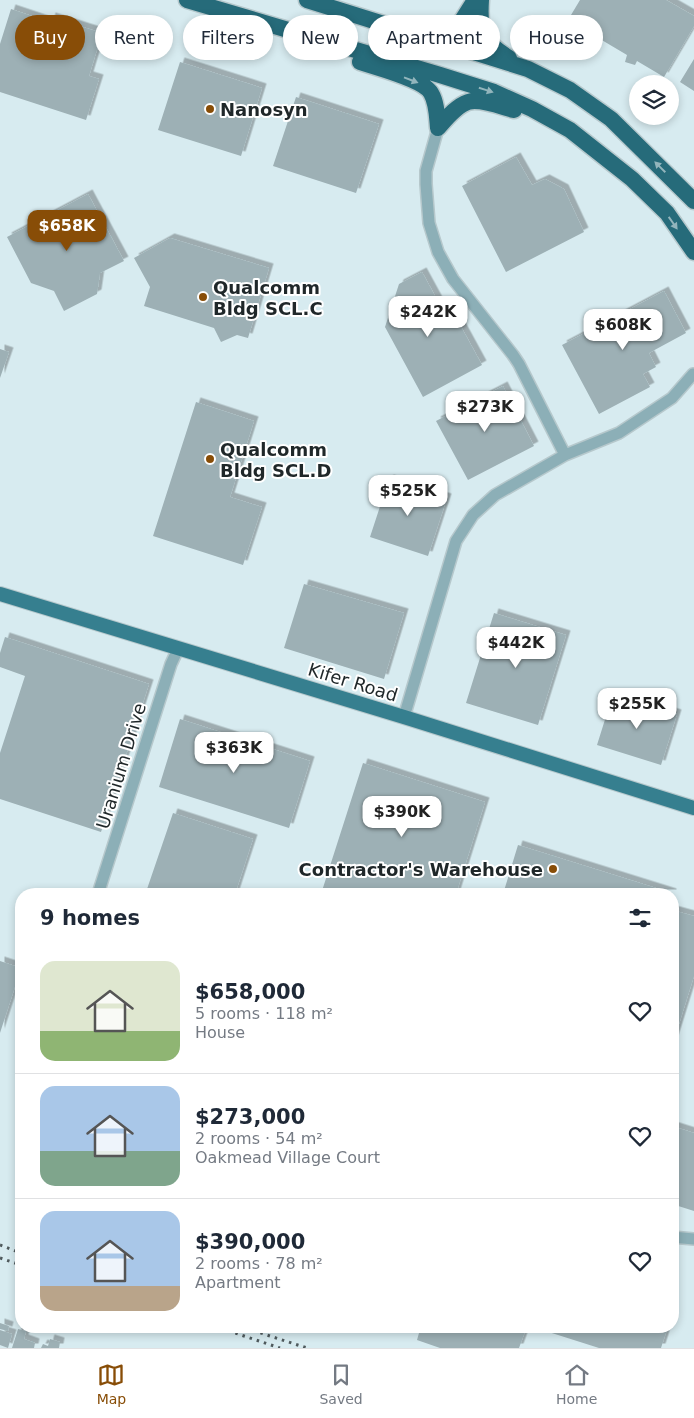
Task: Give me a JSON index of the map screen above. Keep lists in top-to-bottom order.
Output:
{
  "streets": {
    "main road": ["Kifer Road"],
    "street": ["Uranium Drive"]
  },
  "crossings": [
    ["Kifer Road", "Uranium Drive"]
  ],
  "places": [
    "Nanosyn",
    "Qualcomm Bldg SCL.C",
    "Qualcomm Bldg SCL.D",
    "Contractor's Warehouse"
  ],
  "page": {
    "chip": [
      "Buy",
      "Rent",
      "Filters",
      "New",
      "Apartment",
      "House"
    ],
    "price": [
      "$658K",
      "$242K",
      "$608K",
      "$273K",
      "$525K",
      "$442K",
      "$255K",
      "$363K",
      "$390K"
    ],
    "heading": "9 homes",
    "list": [
      {
        "name": "$658,000",
        "note": "5 rooms · 118 m² · House"
      },
      {
        "name": "$273,000",
        "note": "2 rooms · 54 m² · Oakmead Village Court"
      },
      {
        "name": "$390,000",
        "note": "2 rooms · 78 m² · Apartment"
      }
    ],
    "tabs": ["Map", "Saved", "Home"]
  }
}
